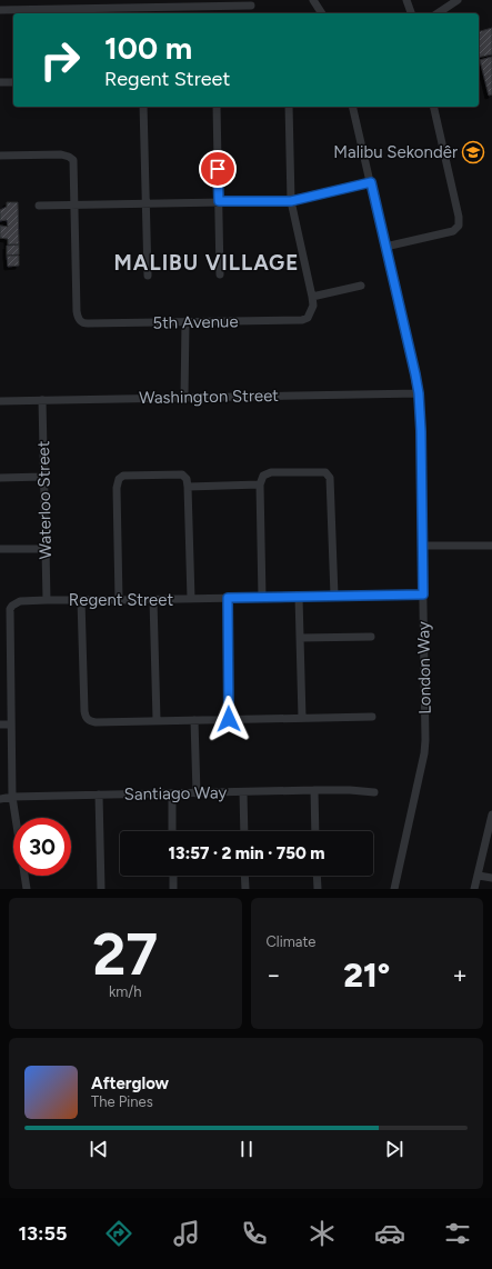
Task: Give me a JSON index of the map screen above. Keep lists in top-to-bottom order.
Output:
{
  "streets": {
    "street": [
      "5th Avenue",
      "Washington Street",
      "Waterloo Street",
      "Regent Street",
      "London Way",
      "Santiago Way"
    ]
  },
  "crossings": [
    ["Washington Street", "Waterloo Street"],
    ["Washington Street", "London Way"],
    ["Waterloo Street", "Regent Street"],
    ["Regent Street", "London Way"],
    ["Regent Street", "Santiago Way"]
  ],
  "districts": ["MALIBU VILLAGE"],
  "places": {
    "school or university": ["Malibu Sekondêr"]
  },
  "page": {
    "turn": ["100 m", "Regent Street"],
    "limit": "30",
    "trip": "13:57 · 2 min · 750 m",
    "tile": [
      ["27", "km/h"],
      "Climate"
    ],
    "heat": ["−", "21°", "+"],
    "song": ["Afterglow", "The Pines"],
    "tabs": "13:55"
  }
}
